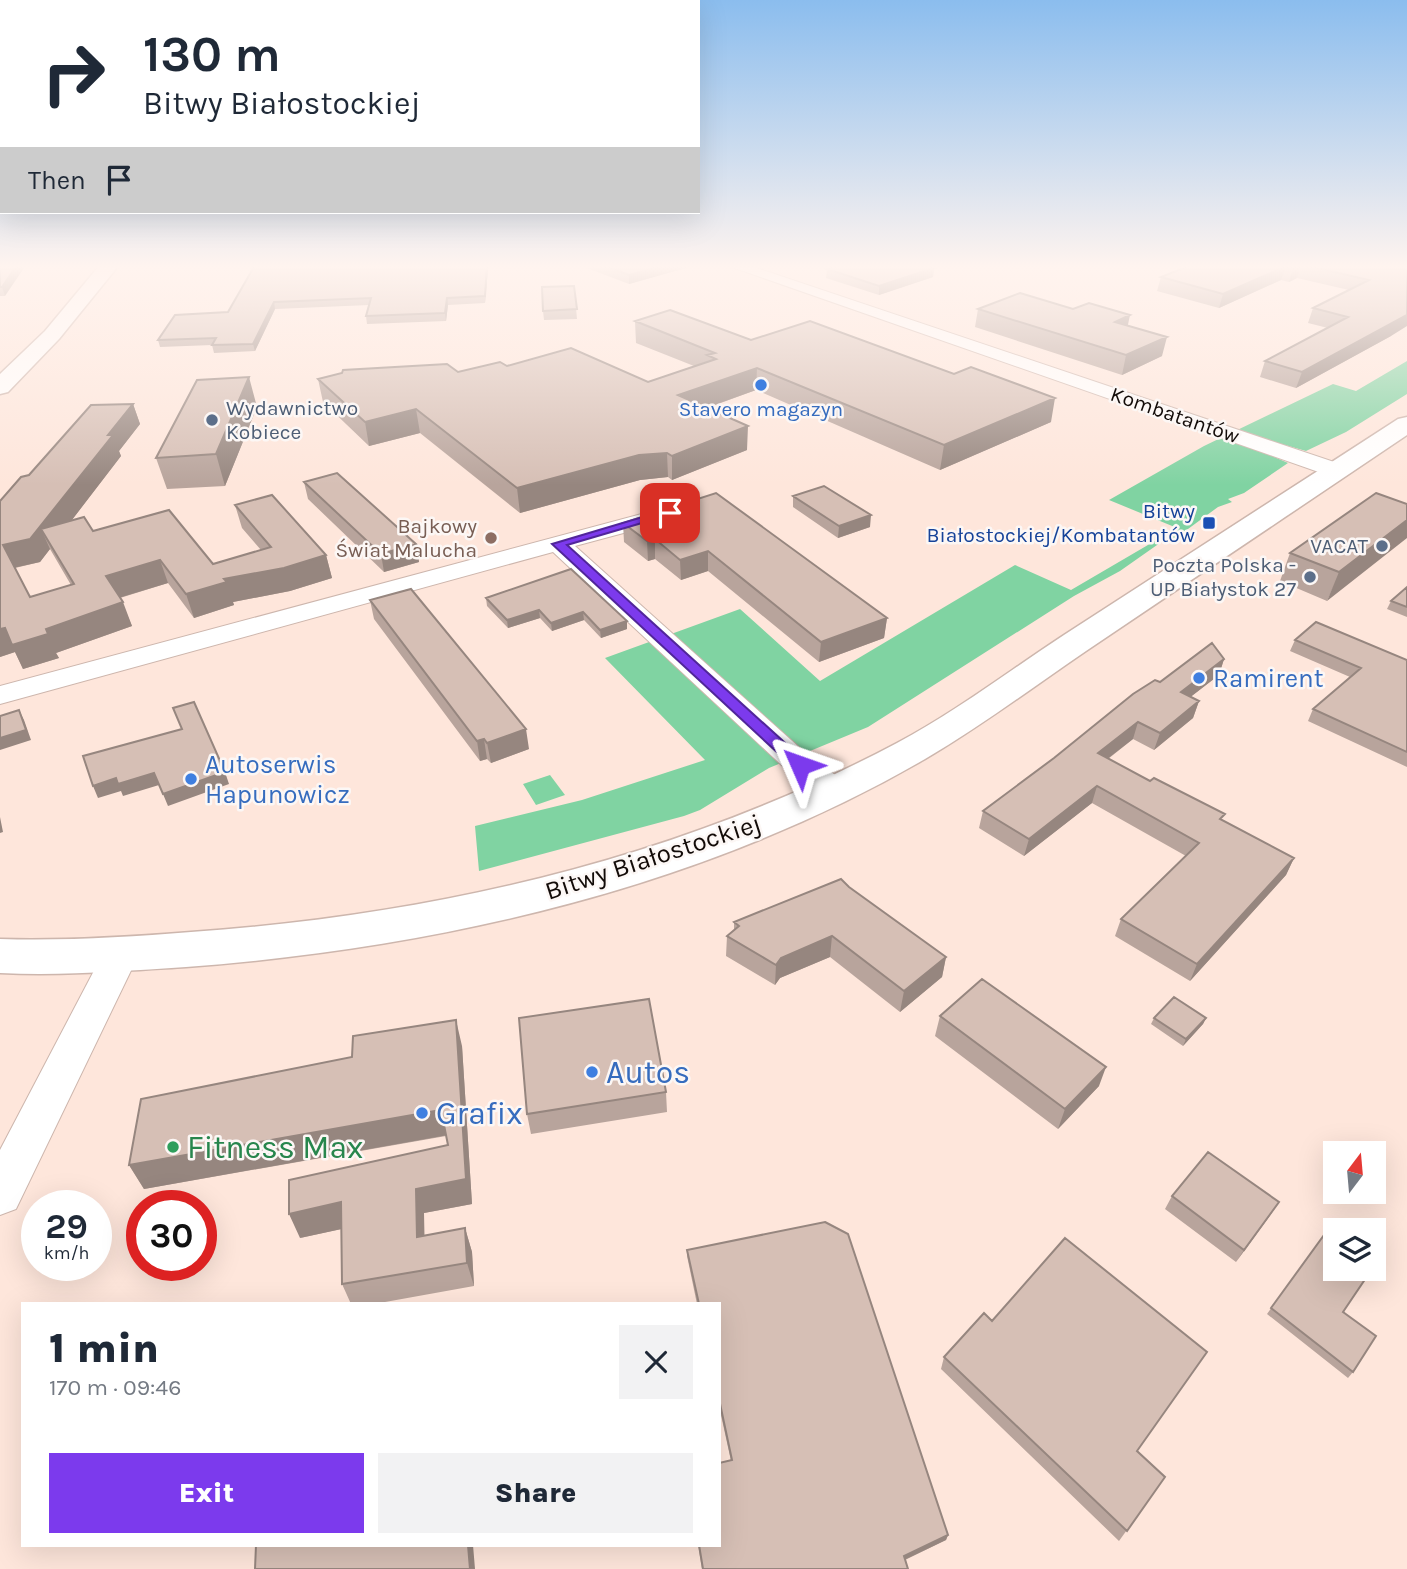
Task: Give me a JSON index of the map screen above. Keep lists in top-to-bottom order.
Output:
{
  "streets": {
    "street": ["Kombatantów", "Bitwy Białostockiej"]
  },
  "crossings": [
    ["Kombatantów", "Bitwy Białostockiej"]
  ],
  "places": {
    "other": [
      "Stavero magazyn",
      "Wydawnictwo Kobiece",
      "Bajkowy Świat Malucha",
      "VACAT",
      "Poczta Polska - UP Białystok 27",
      "Ramirent",
      "Autoserwis Hapunowicz",
      "Autos",
      "Grafix",
      "Fitness Max"
    ],
    "transit": ["Bitwy Białostockiej/Kombatantów"]
  },
  "north": "top",
  "page": {
    "turn": ["130 m", "Bitwy Białostockiej"],
    "then": "Then",
    "speed": "29 km/h",
    "limit": "30",
    "heading": ["1 min", "170 m · 09:46"],
    "buttons": ["Exit", "Share"]
  }
}
